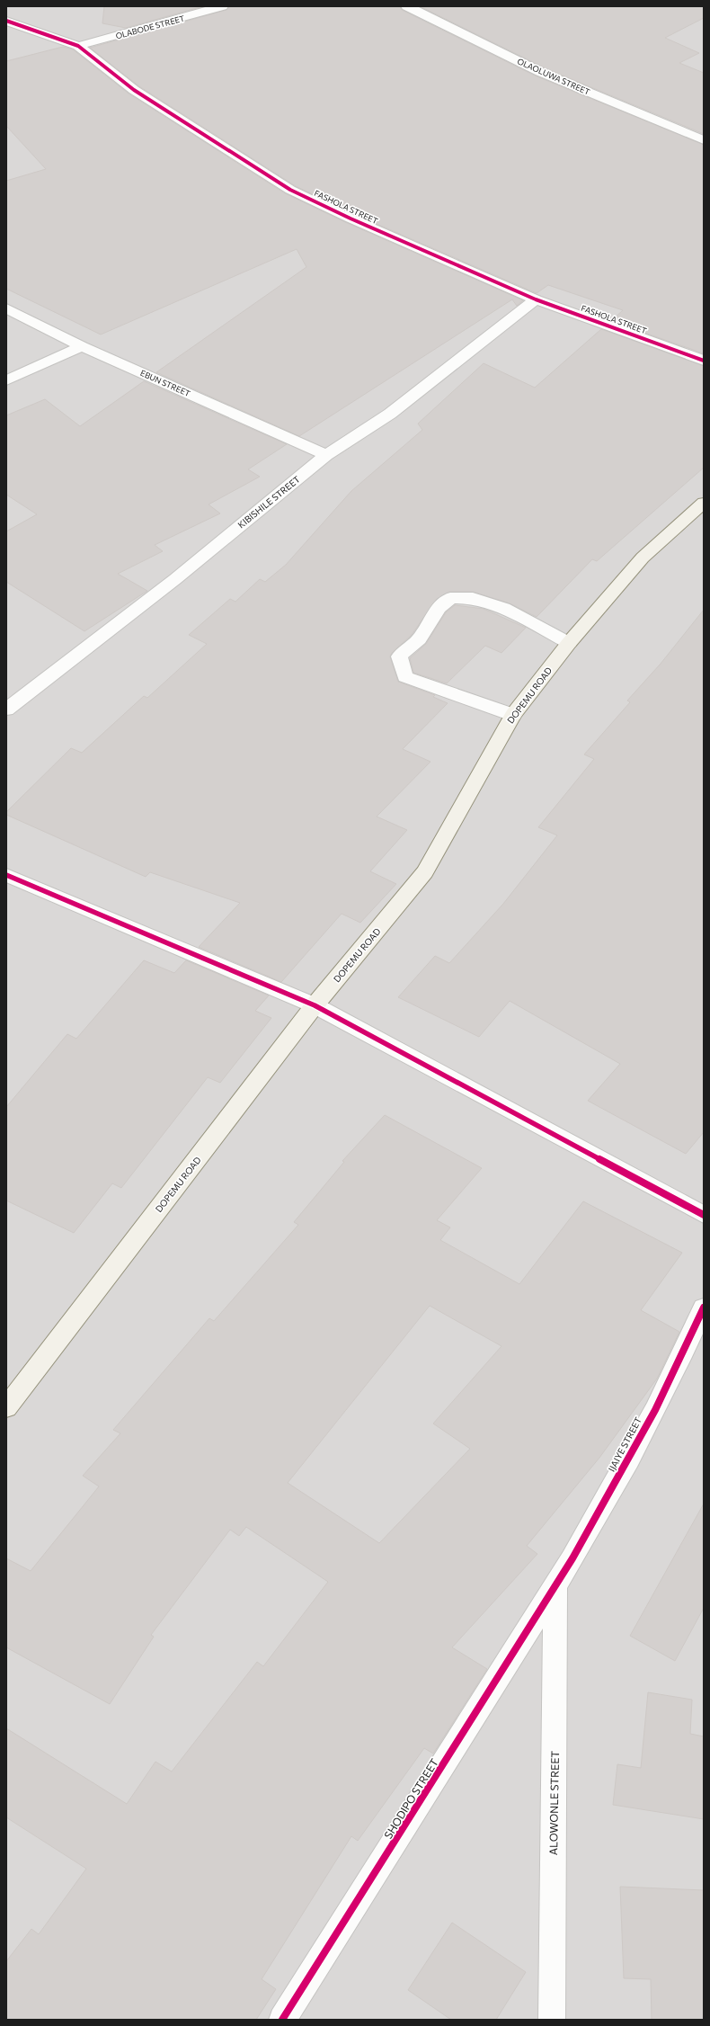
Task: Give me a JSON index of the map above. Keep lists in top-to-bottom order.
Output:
{
  "streets": {
    "main road": ["DOPEMU ROAD"],
    "street": [
      "OLABODE STREET",
      "OLAOLUWA STREET",
      "FASHOLA STREET",
      "EBUN STREET",
      "KIBISHILE STREET",
      "IJAIYE STREET",
      "SHODIPO STREET",
      "ALOWONLE STREET"
    ]
  },
  "crossings": [
    ["OLABODE STREET", "FASHOLA STREET"],
    ["FASHOLA STREET", "KIBISHILE STREET"],
    ["EBUN STREET", "KIBISHILE STREET"],
    ["IJAIYE STREET", "SHODIPO STREET"],
    ["IJAIYE STREET", "ALOWONLE STREET"],
    ["SHODIPO STREET", "ALOWONLE STREET"]
  ]
}
